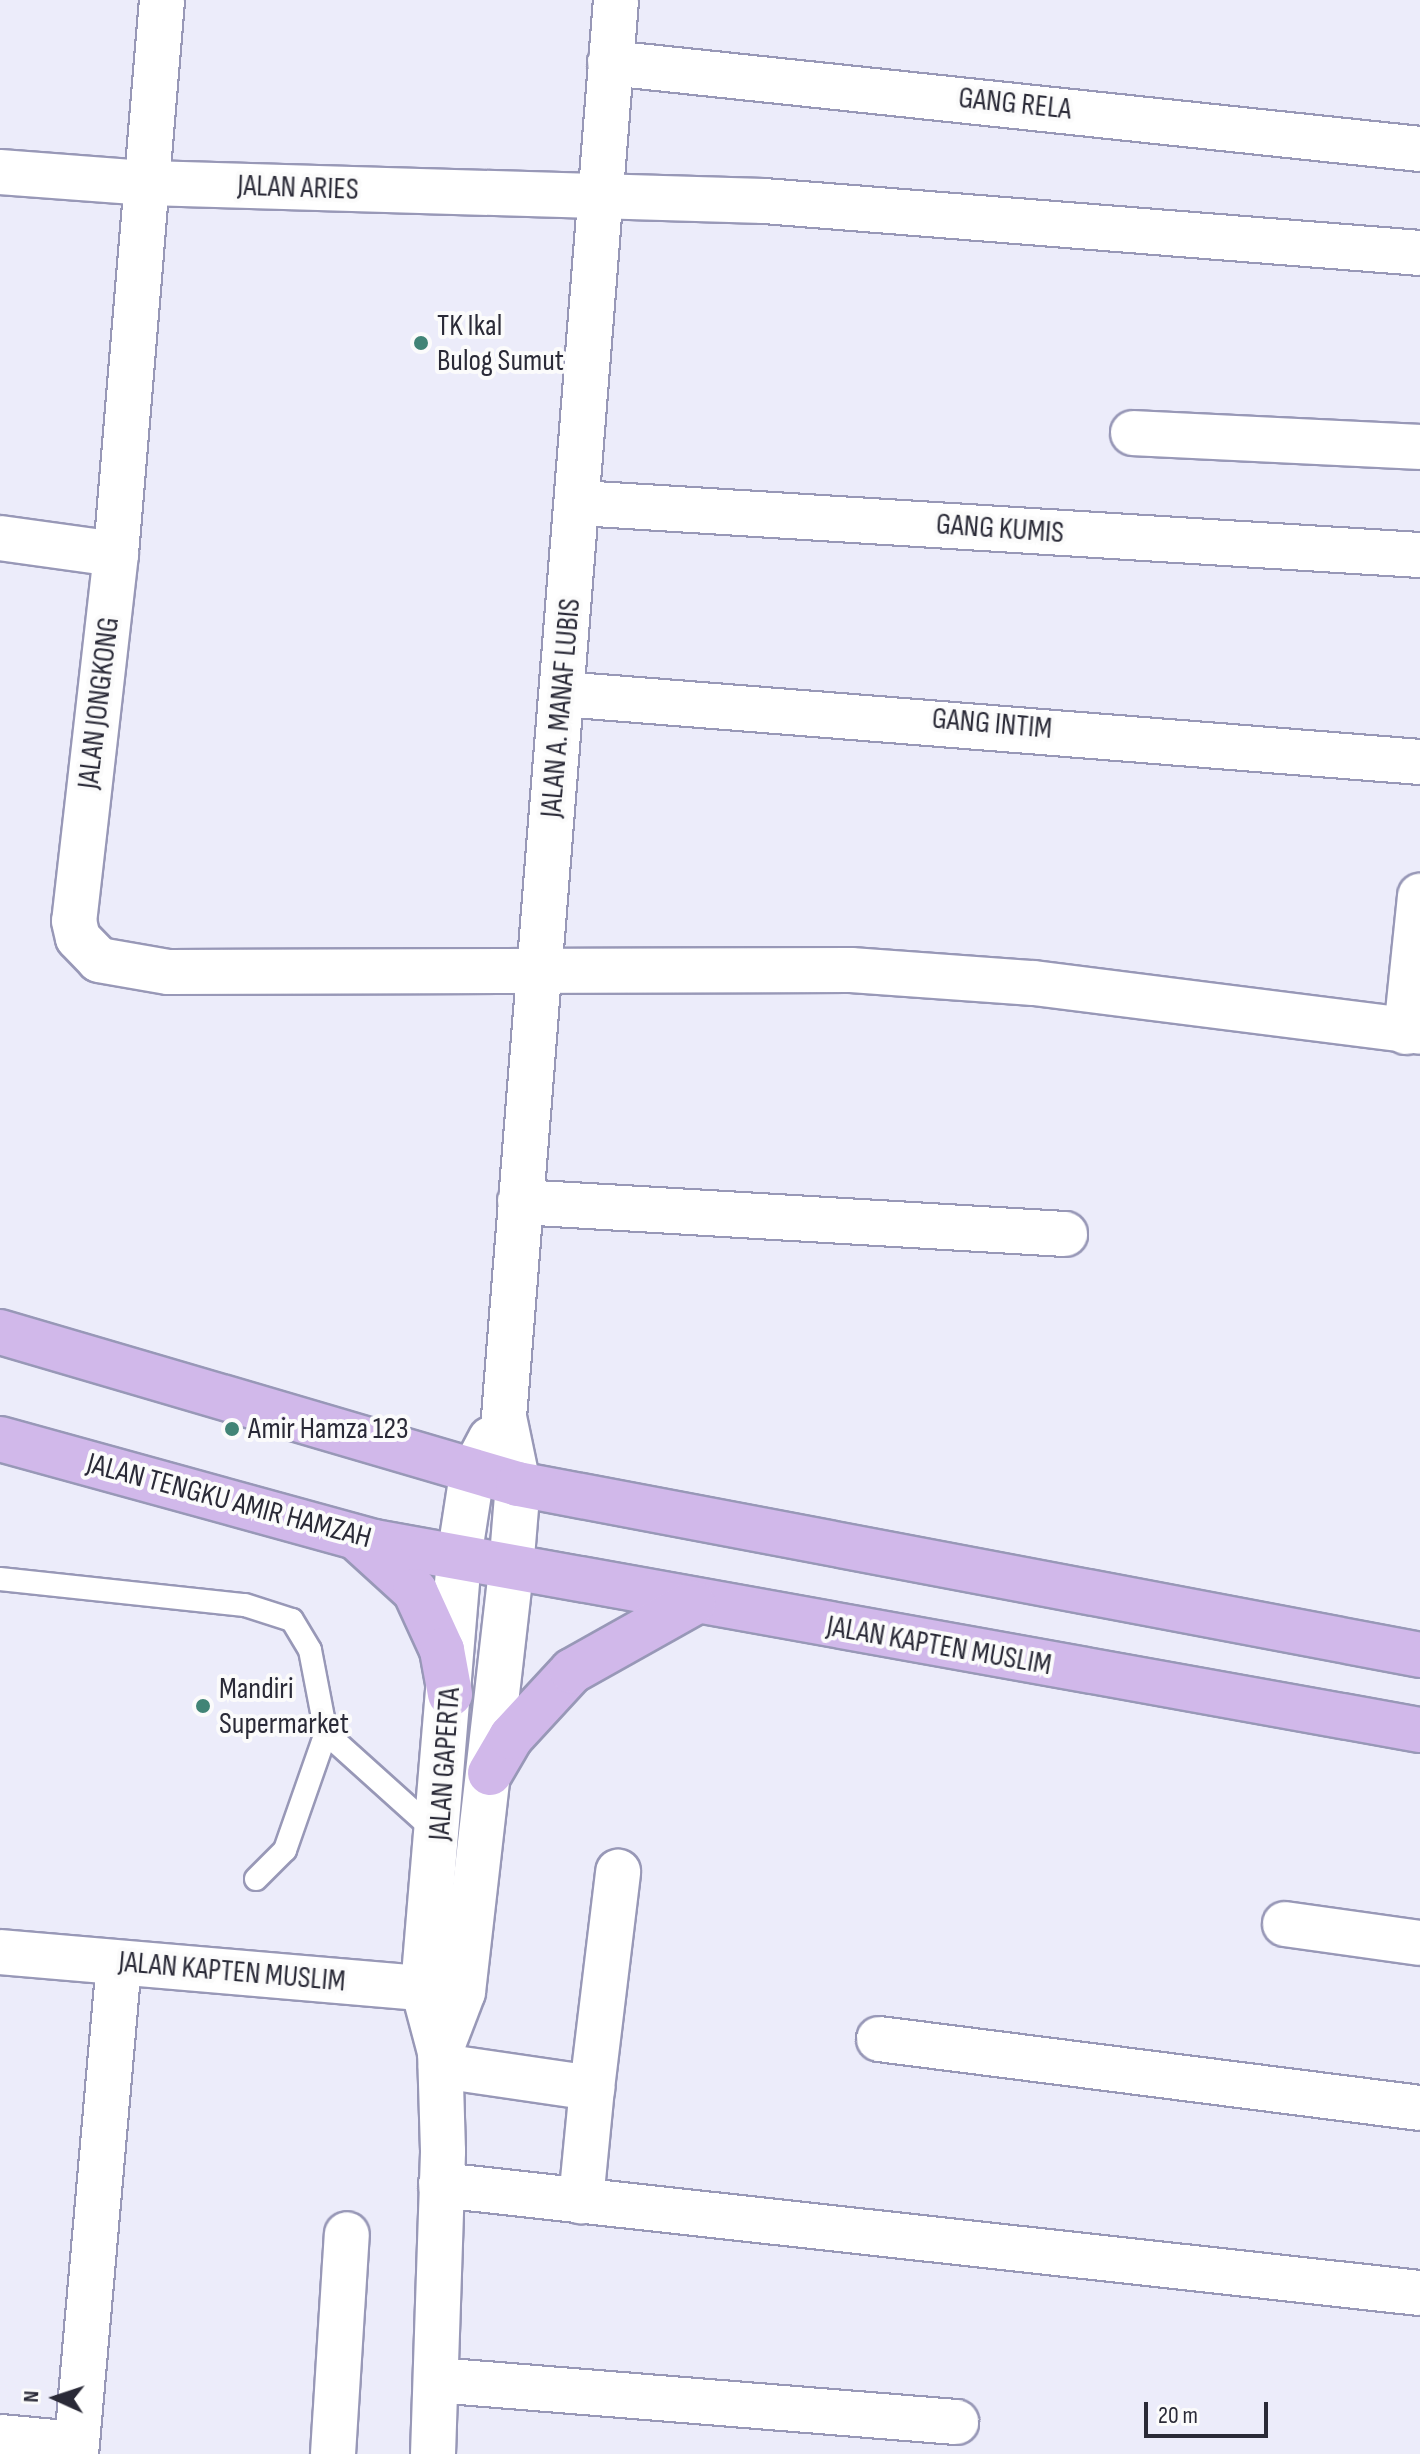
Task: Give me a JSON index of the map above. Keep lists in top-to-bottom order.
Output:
{
  "streets": {
    "main road": ["JALAN TENGKU AMIR HAMZAH", "JALAN KAPTEN MUSLIM"],
    "street": [
      "GANG RELA",
      "JALAN ARIES",
      "GANG KUMIS",
      "JALAN JONGKONG",
      "JALAN A. MANAF LUBIS",
      "GANG INTIM",
      "JALAN GAPERTA"
    ]
  },
  "crossings": [
    ["GANG RELA", "JALAN A. MANAF LUBIS"],
    ["JALAN ARIES", "JALAN JONGKONG"],
    ["JALAN ARIES", "JALAN A. MANAF LUBIS"],
    ["GANG KUMIS", "JALAN A. MANAF LUBIS"],
    ["JALAN JONGKONG", "JALAN A. MANAF LUBIS"],
    ["JALAN A. MANAF LUBIS", "GANG INTIM"],
    ["JALAN A. MANAF LUBIS", "JALAN GAPERTA"],
    ["JALAN TENGKU AMIR HAMZAH", "JALAN KAPTEN MUSLIM"],
    ["JALAN TENGKU AMIR HAMZAH", "JALAN GAPERTA"],
    ["JALAN KAPTEN MUSLIM", "JALAN GAPERTA"]
  ],
  "places": ["TK Ikal Bulog Sumut", "Amir Hamza 123", "Mandiri Supermarket"],
  "scale_bar": "20 m",
  "north": "left"
}
